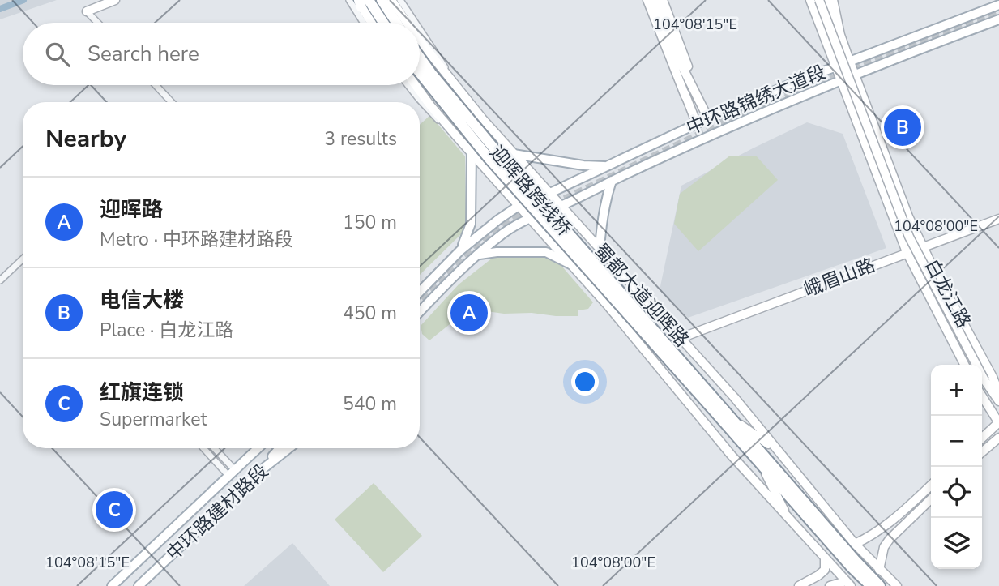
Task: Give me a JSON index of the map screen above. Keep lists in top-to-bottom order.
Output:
{
  "streets": {
    "highway": ["迎晖路跨线桥"],
    "main road": ["中环路锦绣大道段", "中环路建材路段"],
    "street": ["峨眉山路", "白龙江路", "蜀都大道迎晖路"]
  },
  "crossings": [
    ["中环路锦绣大道段", "白龙江路"],
    ["中环路锦绣大道段", "蜀都大道迎晖路"],
    ["峨眉山路", "白龙江路"],
    ["峨眉山路", "蜀都大道迎晖路"]
  ],
  "page": {
    "search": "Search here",
    "heading": ["Nearby", "3 results"],
    "pins": ["B", "A", "C"],
    "list": [
      {
        "mark": "A",
        "name": "迎晖路",
        "note": "Metro · 中环路建材路段",
        "value": "150 m"
      },
      {
        "mark": "B",
        "name": "电信大楼",
        "note": "Place · 白龙江路",
        "value": "450 m"
      },
      {
        "mark": "C",
        "name": "红旗连锁",
        "note": "Supermarket",
        "value": "540 m"
      }
    ],
    "map_buttons": ["+", "−"]
  },
  "coordinates": ["104°08'15\"E", "104°08'00\"E"]
}
